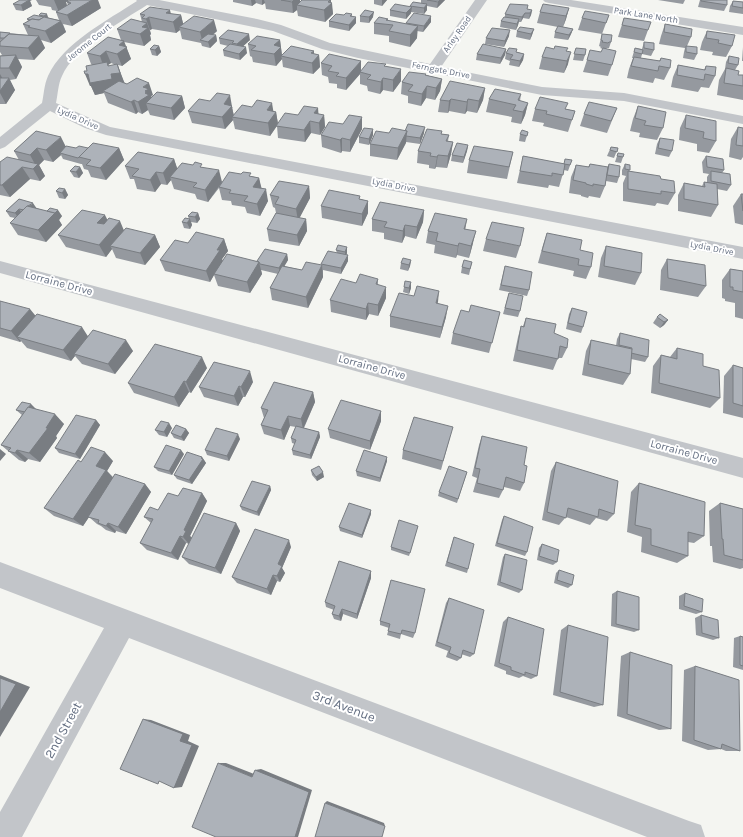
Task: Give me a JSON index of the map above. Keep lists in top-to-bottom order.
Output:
{
  "streets": {
    "street": [
      "Park Lane North",
      "Arley Road",
      "Jerome Court",
      "Ferngate Drive",
      "Lydia Drive",
      "Lorraine Drive",
      "3rd Avenue",
      "2nd Street"
    ]
  },
  "crossings": [
    ["Arley Road", "Ferngate Drive"],
    ["Jerome Court", "Ferngate Drive"],
    ["Jerome Court", "Lydia Drive"],
    ["3rd Avenue", "2nd Street"]
  ]
}
